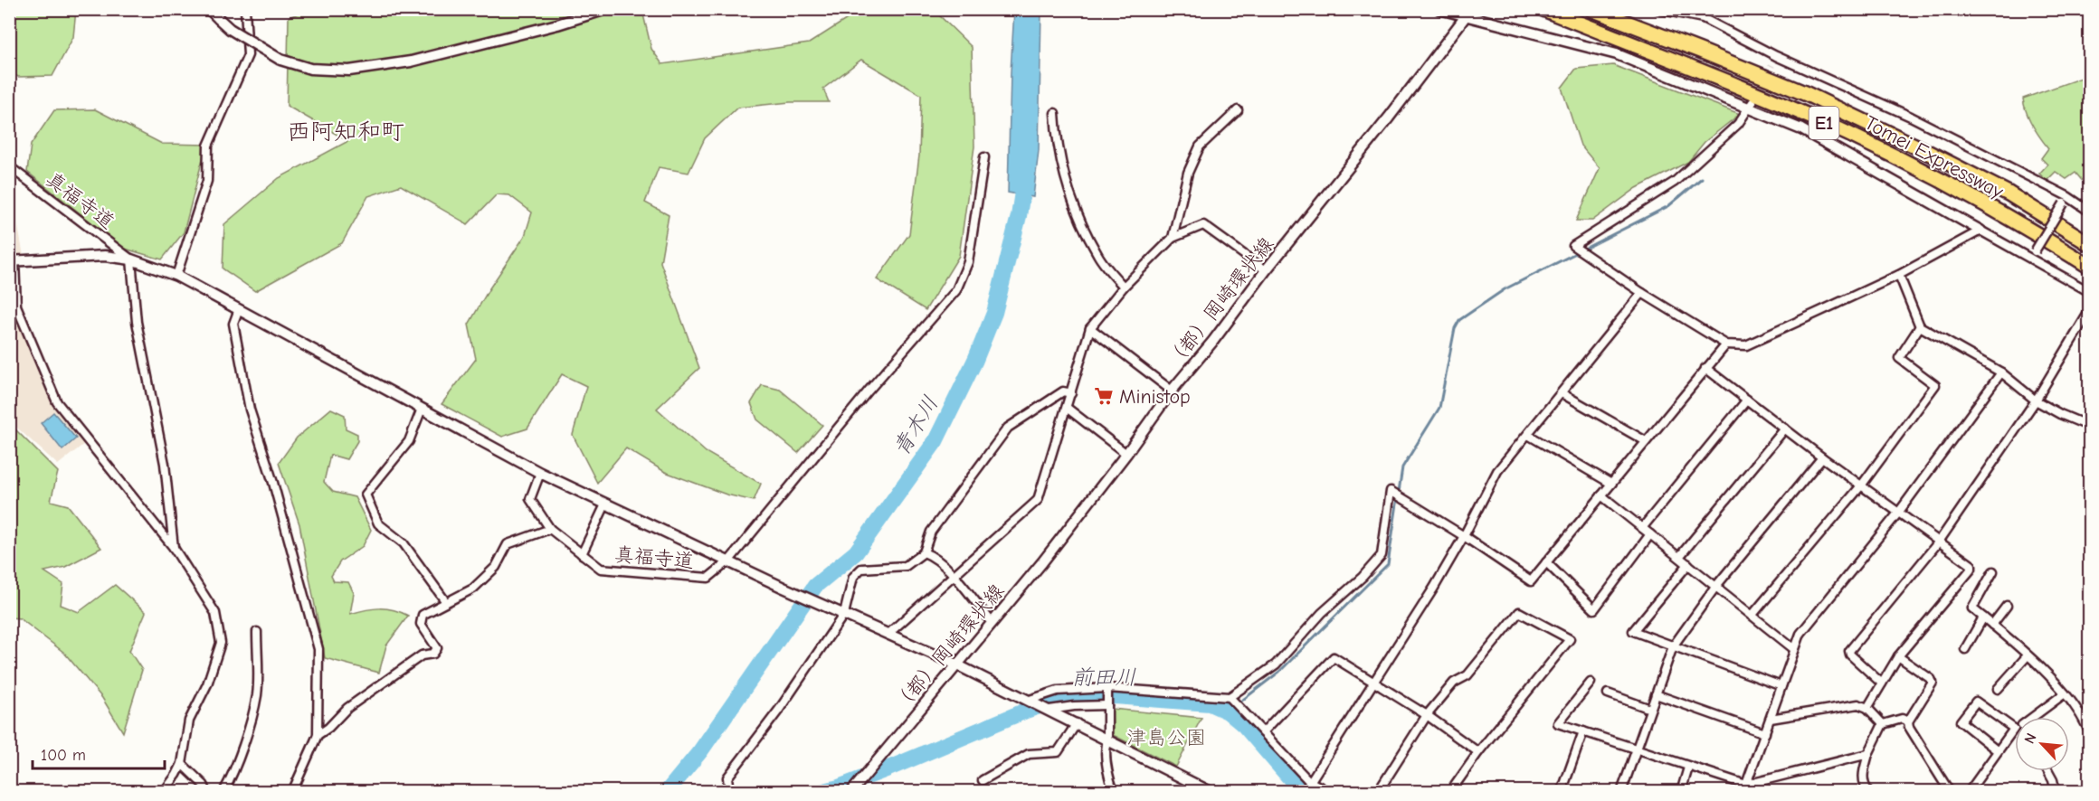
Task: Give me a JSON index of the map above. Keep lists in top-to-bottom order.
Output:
{
  "streets": {
    "highway": ["E1", "Tomei Expressway"],
    "street": ["真福寺道", "（都）岡崎環状線"]
  },
  "districts": ["西阿知和町"],
  "water": ["青木川", "前田川"],
  "parks": ["津島公園"],
  "places": {
    "supermarket": ["Ministop"]
  },
  "scale_bar": "100 m",
  "north": "top left"
}
